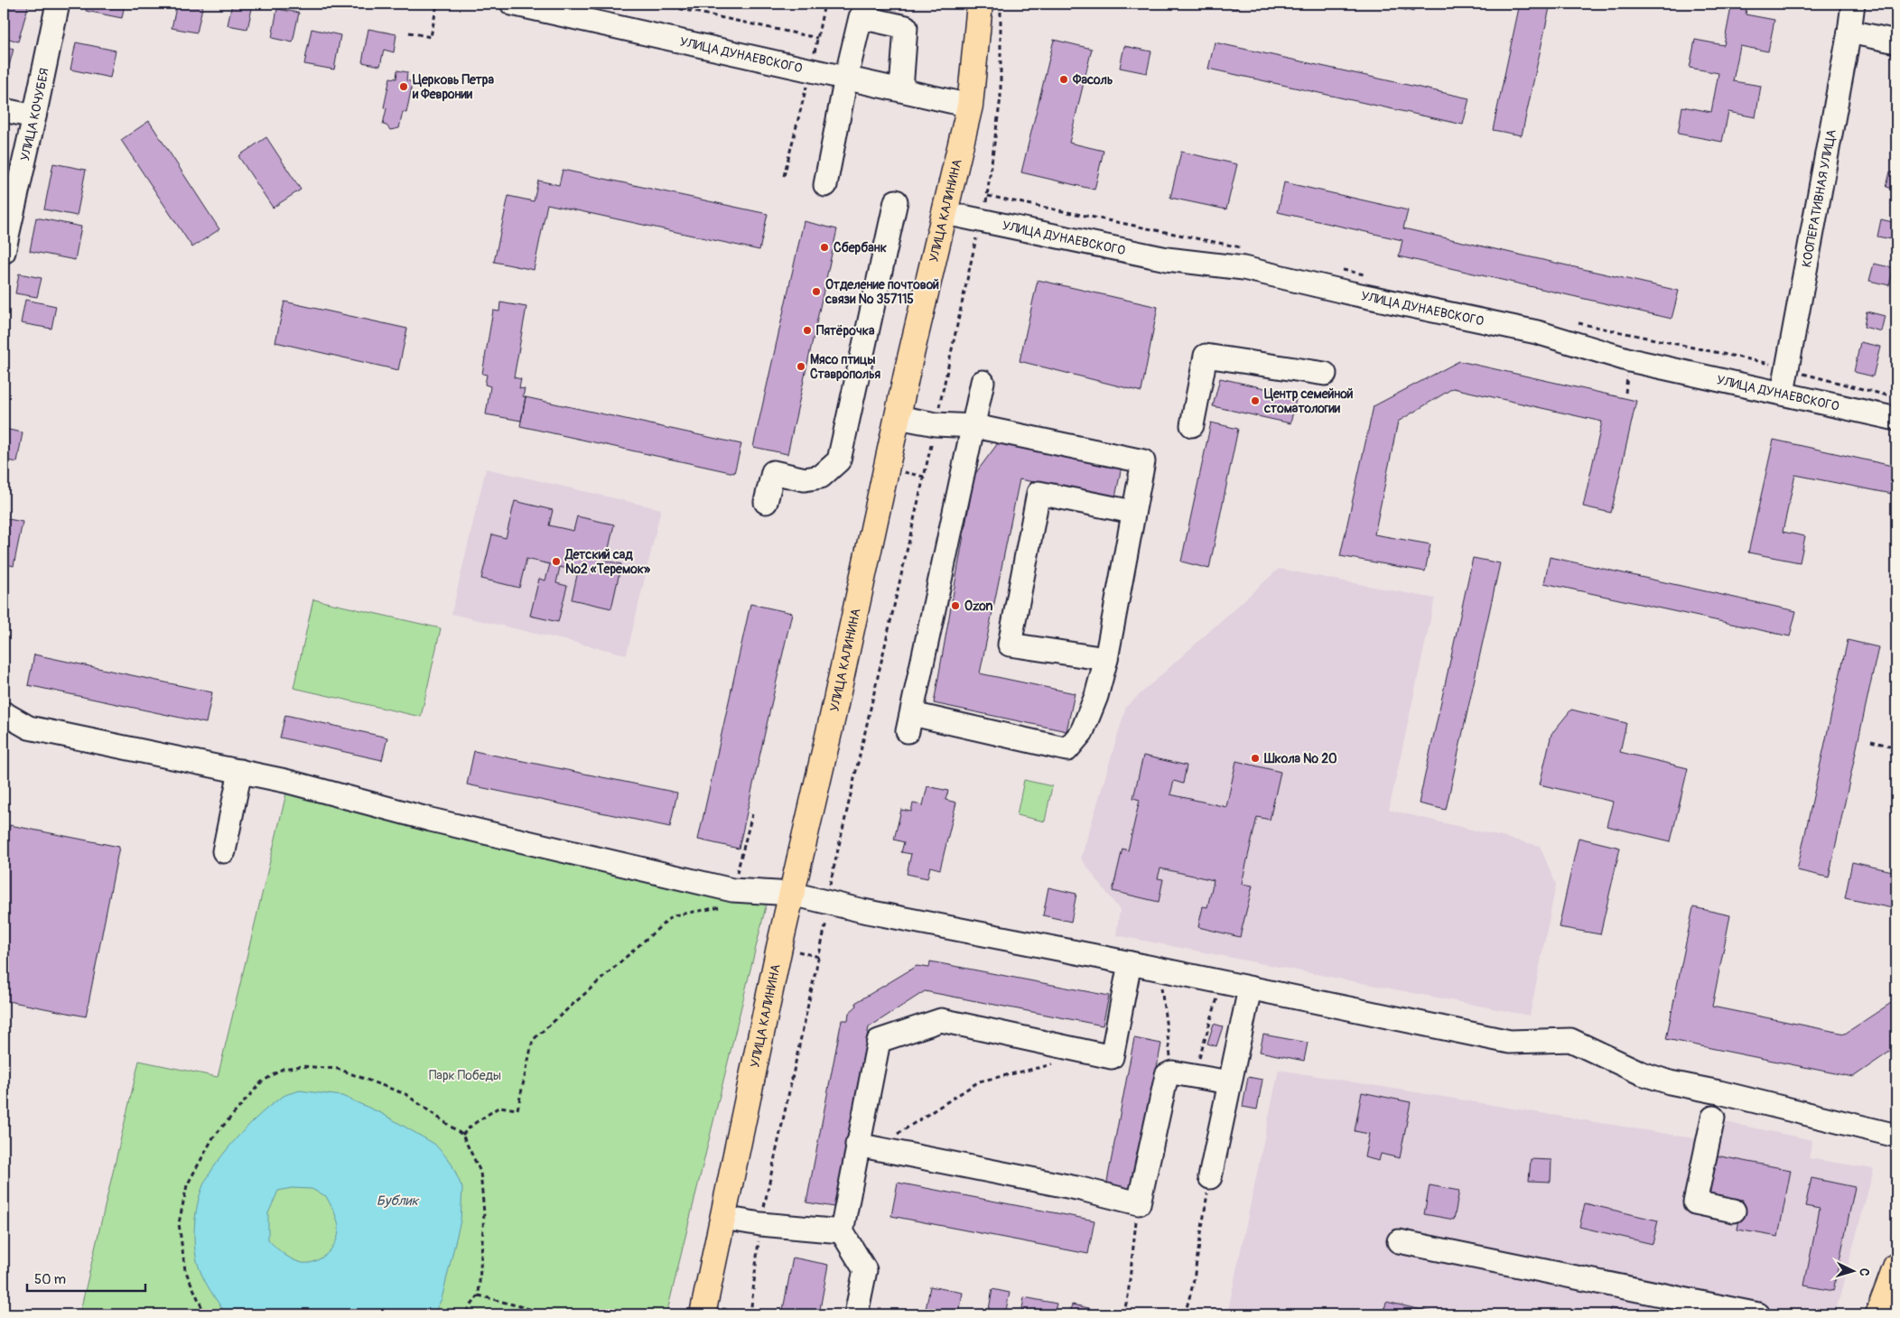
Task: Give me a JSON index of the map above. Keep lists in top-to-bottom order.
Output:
{
  "streets": {
    "main road": ["УЛИЦА КАЛИНИНА"],
    "street": ["УЛИЦА ДУНАЕВСКОГО", "УЛИЦА КОЧУБЕЯ", "КООПЕРАТИВНАЯ УЛИЦА"]
  },
  "crossings": [
    ["УЛИЦА ДУНАЕВСКОГО", "КООПЕРАТИВНАЯ УЛИЦА"],
    ["УЛИЦА ДУНАЕВСКОГО", "УЛИЦА КАЛИНИНА"]
  ],
  "water": ["Бублик"],
  "parks": ["Парк Победы"],
  "places": [
    "Фасоль",
    "Церковь Петра и Февронии",
    "Сбербанк",
    "Отделение почтовой связи № 357115",
    "Пятёрочка",
    "Мясо птицы Ставрополья",
    "Центр cемейной cтоматологии",
    "Детский сад №2 «Теремок»",
    "Ozon",
    "Школа № 20"
  ],
  "scale_bar": "50 m",
  "north": "right"
}
